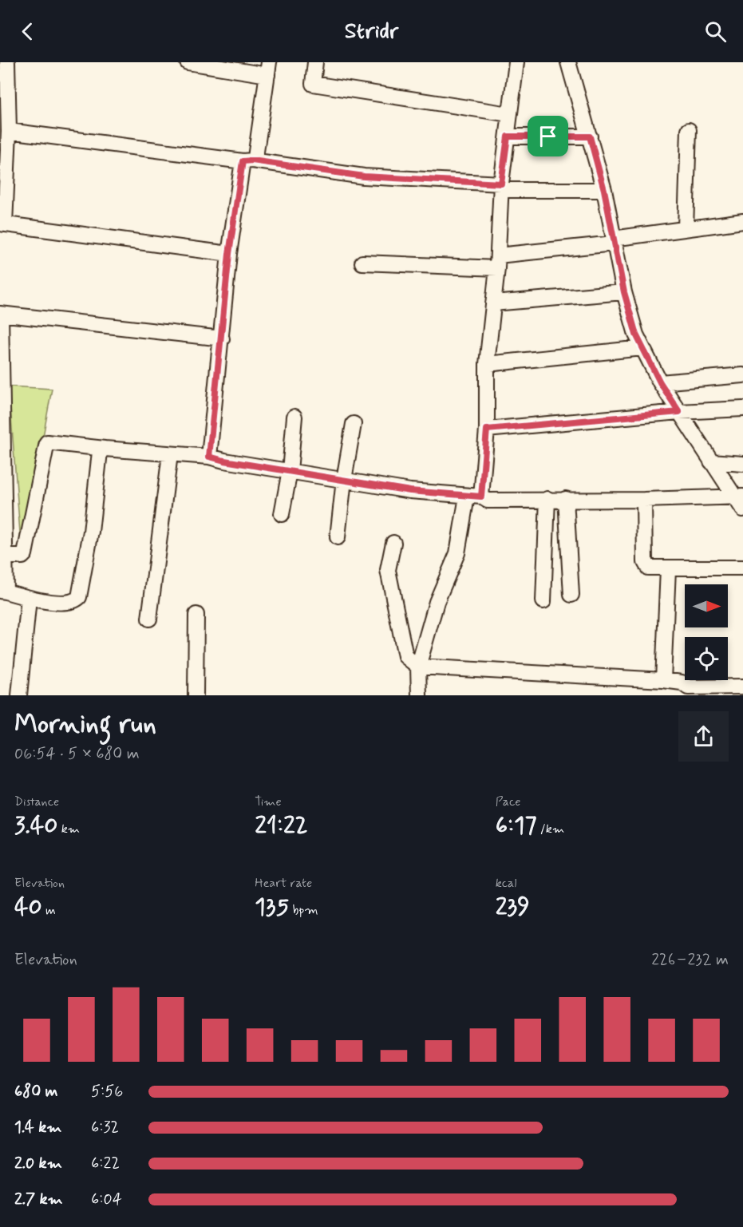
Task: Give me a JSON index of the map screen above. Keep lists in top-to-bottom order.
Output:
{
  "north": "right",
  "page": {
    "header": "Stridr",
    "heading": ["Morning run", "06:54 · 5 × 680 m"],
    "stats": [
      ["Distance", "3.40 km"],
      ["Time", "21:22"],
      ["Pace", "6:17 /km"],
      ["Elevation", "40 m"],
      ["Heart rate", "135 bpm"],
      ["kcal", "239"]
    ],
    "chart": ["Elevation", "226–232 m"],
    "list": [
      {
        "name": "680 m",
        "note": "5:56"
      },
      {
        "name": "1.4 km",
        "note": "6:32"
      },
      {
        "name": "2.0 km",
        "note": "6:22"
      },
      {
        "name": "2.7 km",
        "note": "6:04"
      }
    ]
  }
}
